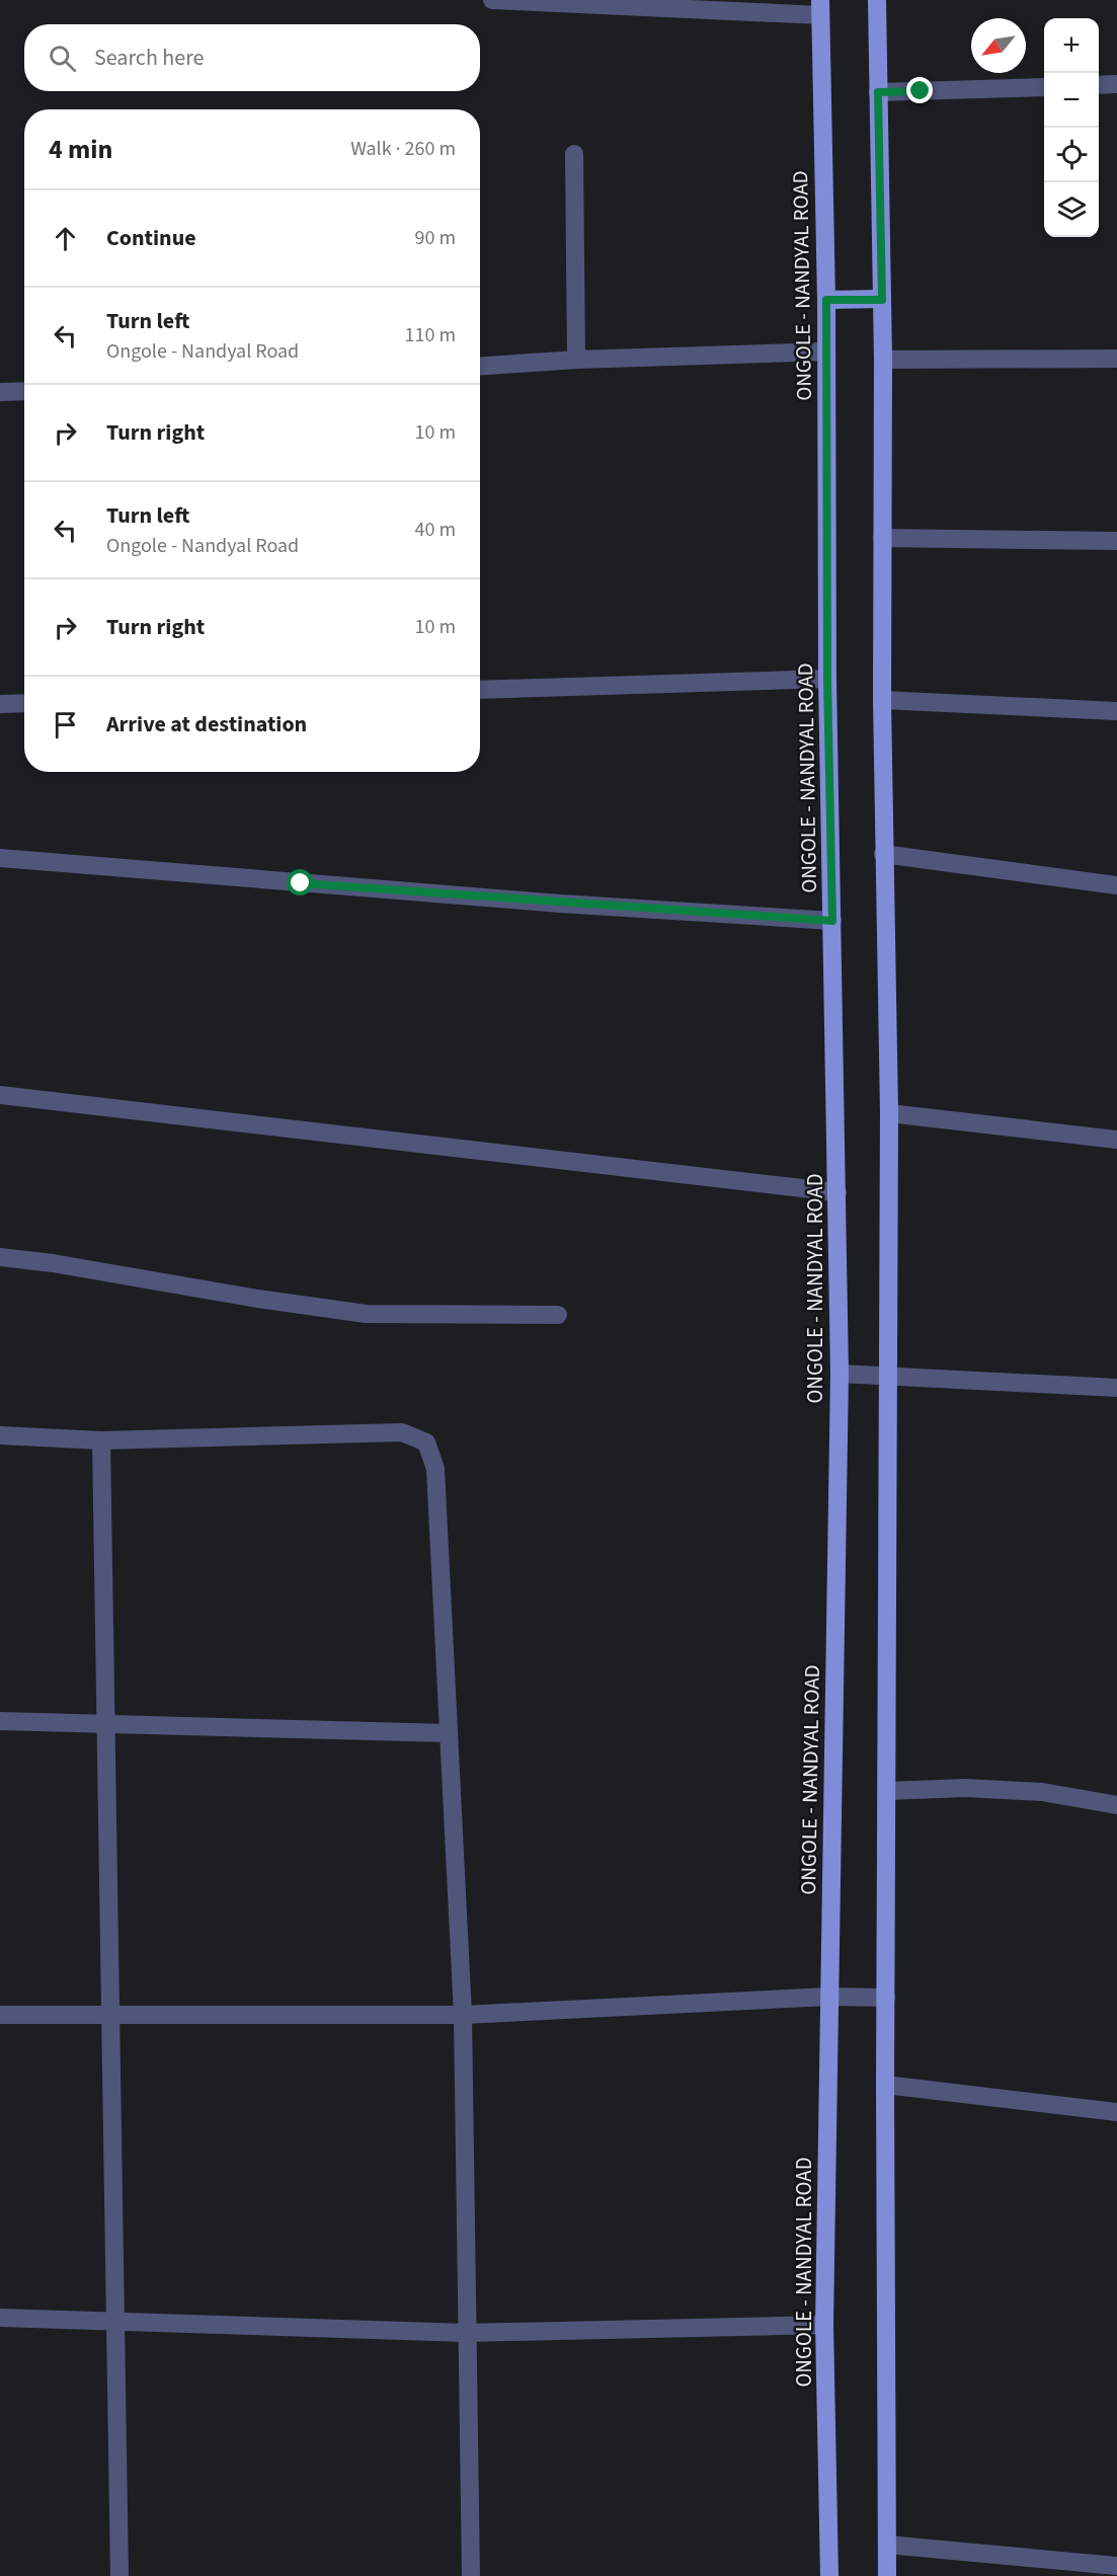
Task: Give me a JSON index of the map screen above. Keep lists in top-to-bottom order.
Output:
{
  "streets": {
    "main road": ["ONGOLE - NANDYAL ROAD"]
  },
  "north": "bottom left",
  "page": {
    "map_buttons": ["+", "−"],
    "search": "Search here",
    "heading": ["4 min", "Walk · 260 m"],
    "list": [
      ["Continue", "90 m"],
      ["Turn left", "Ongole - Nandyal Road", "110 m"],
      ["Turn right", "10 m"],
      ["Turn left", "Ongole - Nandyal Road", "40 m"],
      ["Turn right", "10 m"],
      "Arrive at destination"
    ]
  }
}
